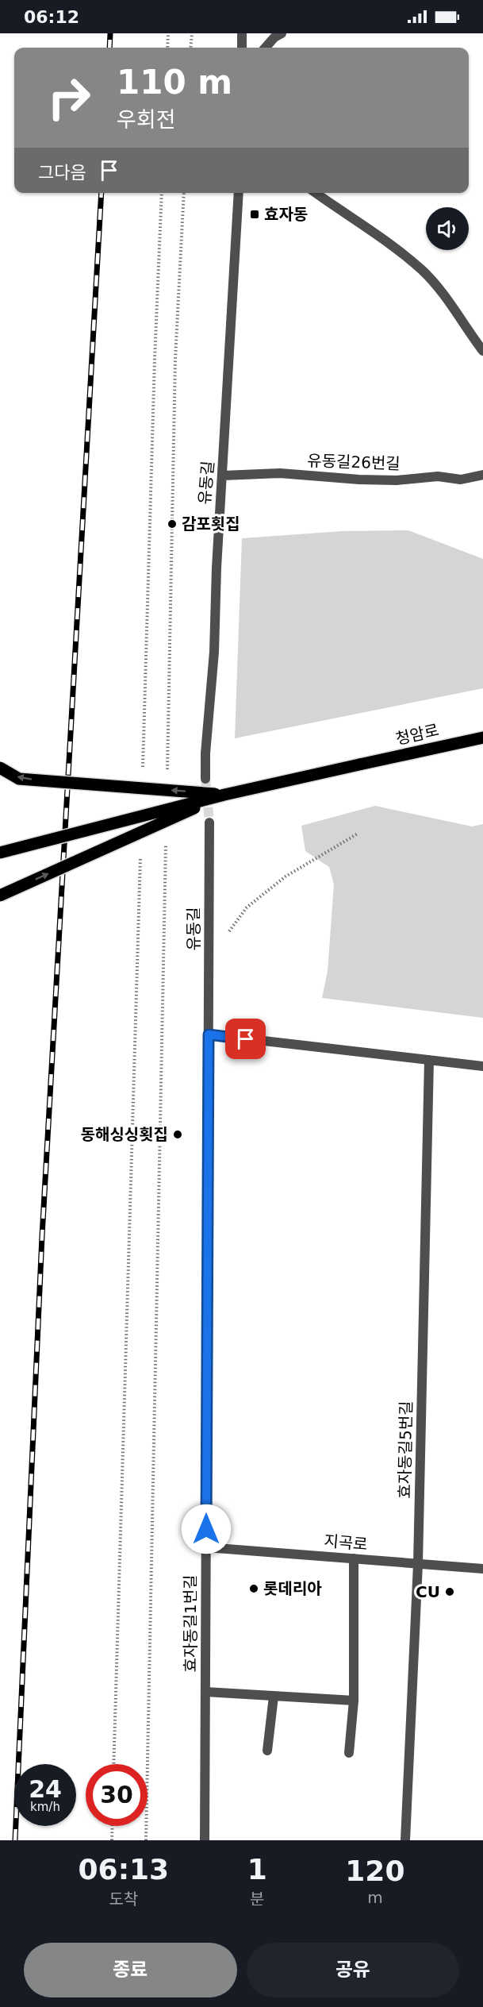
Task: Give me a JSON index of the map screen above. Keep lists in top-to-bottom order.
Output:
{
  "streets": {
    "main road": ["청암로"],
    "street": [
      "유동길26번길",
      "유동길",
      "효자동길5번길",
      "지곡로",
      "효자동길1번길"
    ]
  },
  "crossings": [
    ["유동길26번길", "유동길"],
    ["유동길", "효자동길1번길"],
    ["효자동길5번길", "지곡로"],
    ["지곡로", "효자동길1번길"]
  ],
  "places": {
    "transit": ["효자동"],
    "other": [
      "감포횟집",
      "동해싱싱횟집",
      "롯데리아",
      "CU"
    ]
  },
  "page": {
    "status": "06:12",
    "turn": ["110 m", "우회전"],
    "then": "그다음",
    "speed": "24 km/h",
    "limit": "30",
    "eta": [
      "06:13",
      "도착",
      "1",
      "분",
      "120",
      "m"
    ],
    "buttons": ["종료", "공유"]
  }
}
